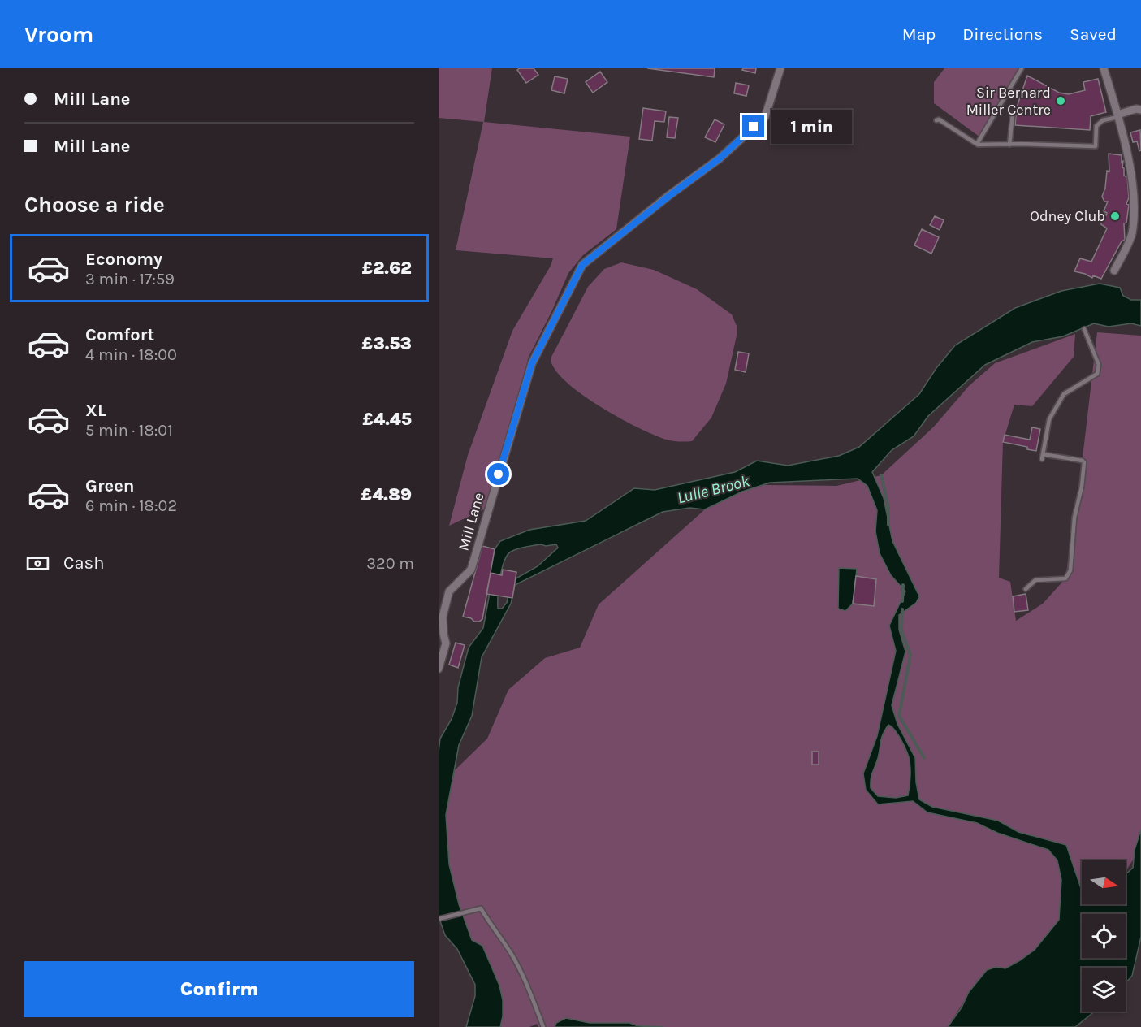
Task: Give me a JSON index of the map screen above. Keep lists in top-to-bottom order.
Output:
{
  "streets": {
    "street": ["Mill Lane"]
  },
  "water": ["Lulle Brook"],
  "places": ["Sir Bernard Miller Centre", "Odney Club"],
  "north": "right",
  "page": {
    "header": "Vroom",
    "nav": ["Map", "Directions", "Saved"],
    "banner": ["Mill Lane", "Mill Lane"],
    "bubble": "1 min",
    "heading": "Choose a ride",
    "list": [
      {
        "name": "Economy",
        "note": "3 min · 17:59",
        "value": "£2.62"
      },
      {
        "name": "Comfort",
        "note": "4 min · 18:00",
        "value": "£3.53"
      },
      {
        "name": "XL",
        "note": "5 min · 18:01",
        "value": "£4.45"
      },
      {
        "name": "Green",
        "note": "6 min · 18:02",
        "value": "£4.89"
      }
    ],
    "pay": ["Cash", "320 m"],
    "buttons": "Confirm"
  }
}
